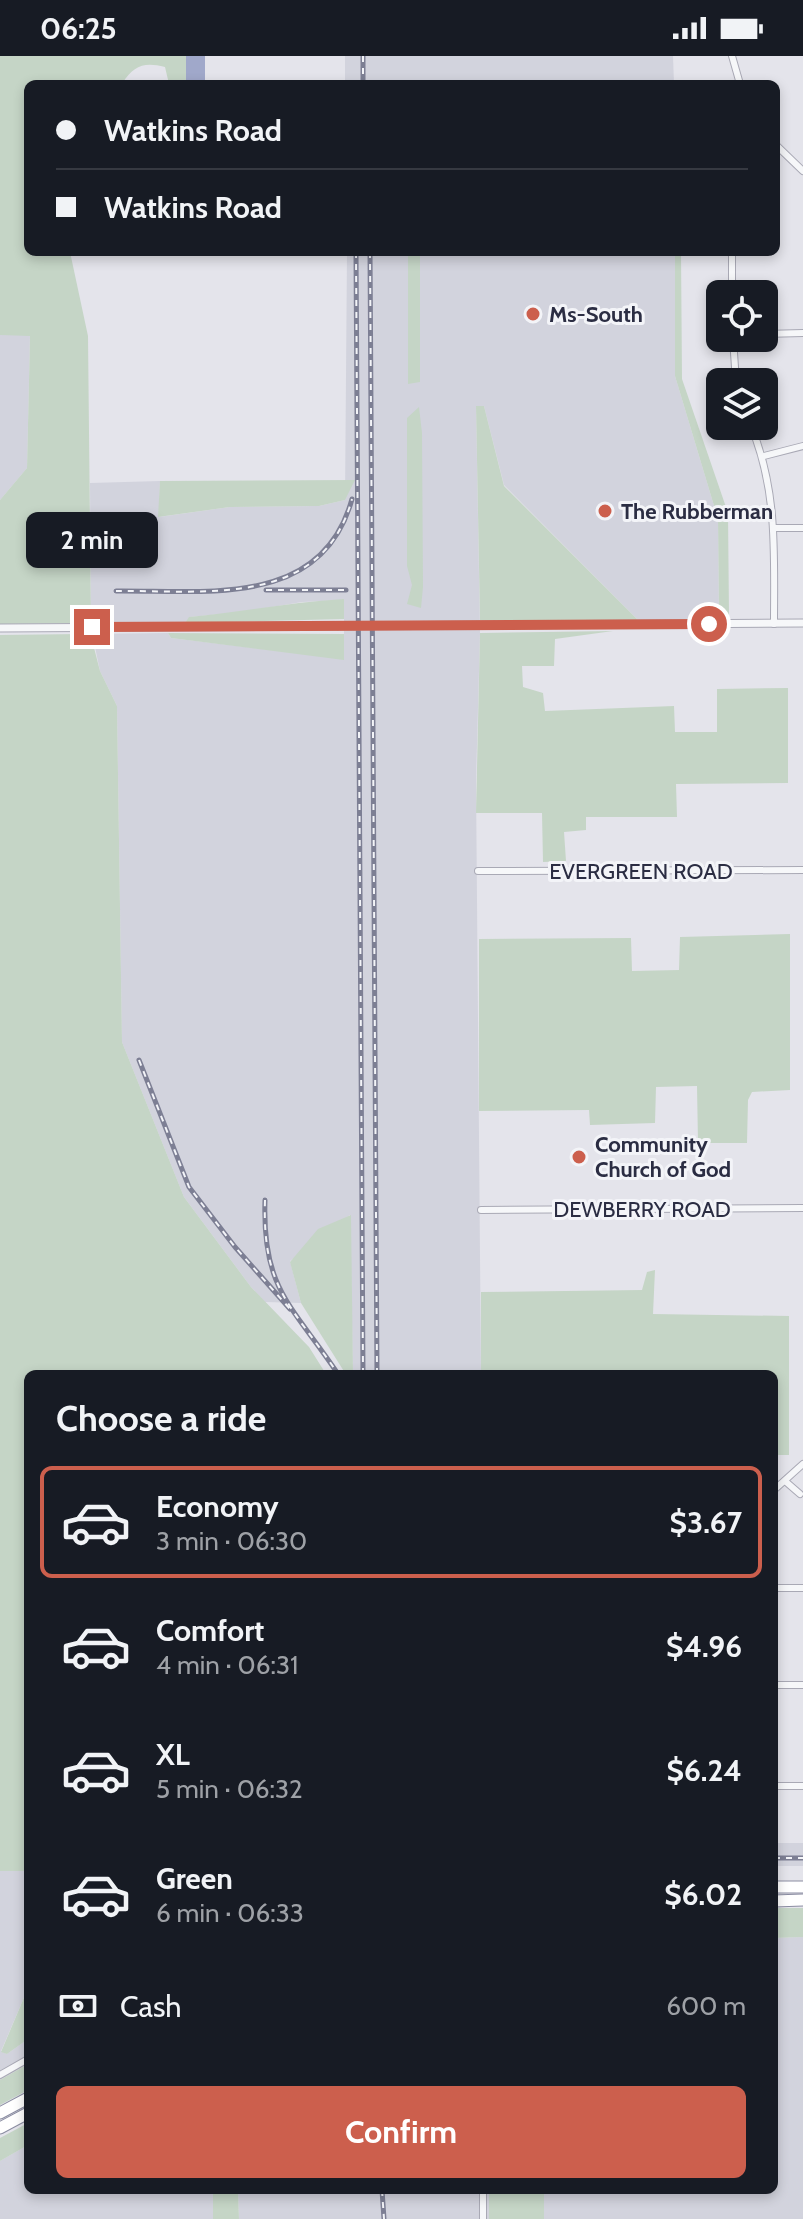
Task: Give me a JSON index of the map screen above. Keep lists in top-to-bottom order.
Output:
{
  "streets": {
    "street": ["EVERGREEN ROAD", "DEWBERRY ROAD"]
  },
  "places": ["Ms-South", "The Rubberman", "Community Church of God"],
  "page": {
    "status": "06:25",
    "banner": ["Watkins Road", "Watkins Road"],
    "bubble": "2 min",
    "heading": "Choose a ride",
    "list": [
      {
        "name": "Economy",
        "note": "3 min · 06:30",
        "value": "$3.67"
      },
      {
        "name": "Comfort",
        "note": "4 min · 06:31",
        "value": "$4.96"
      },
      {
        "name": "XL",
        "note": "5 min · 06:32",
        "value": "$6.24"
      },
      {
        "name": "Green",
        "note": "6 min · 06:33",
        "value": "$6.02"
      }
    ],
    "pay": ["Cash", "600 m"],
    "buttons": "Confirm"
  }
}
